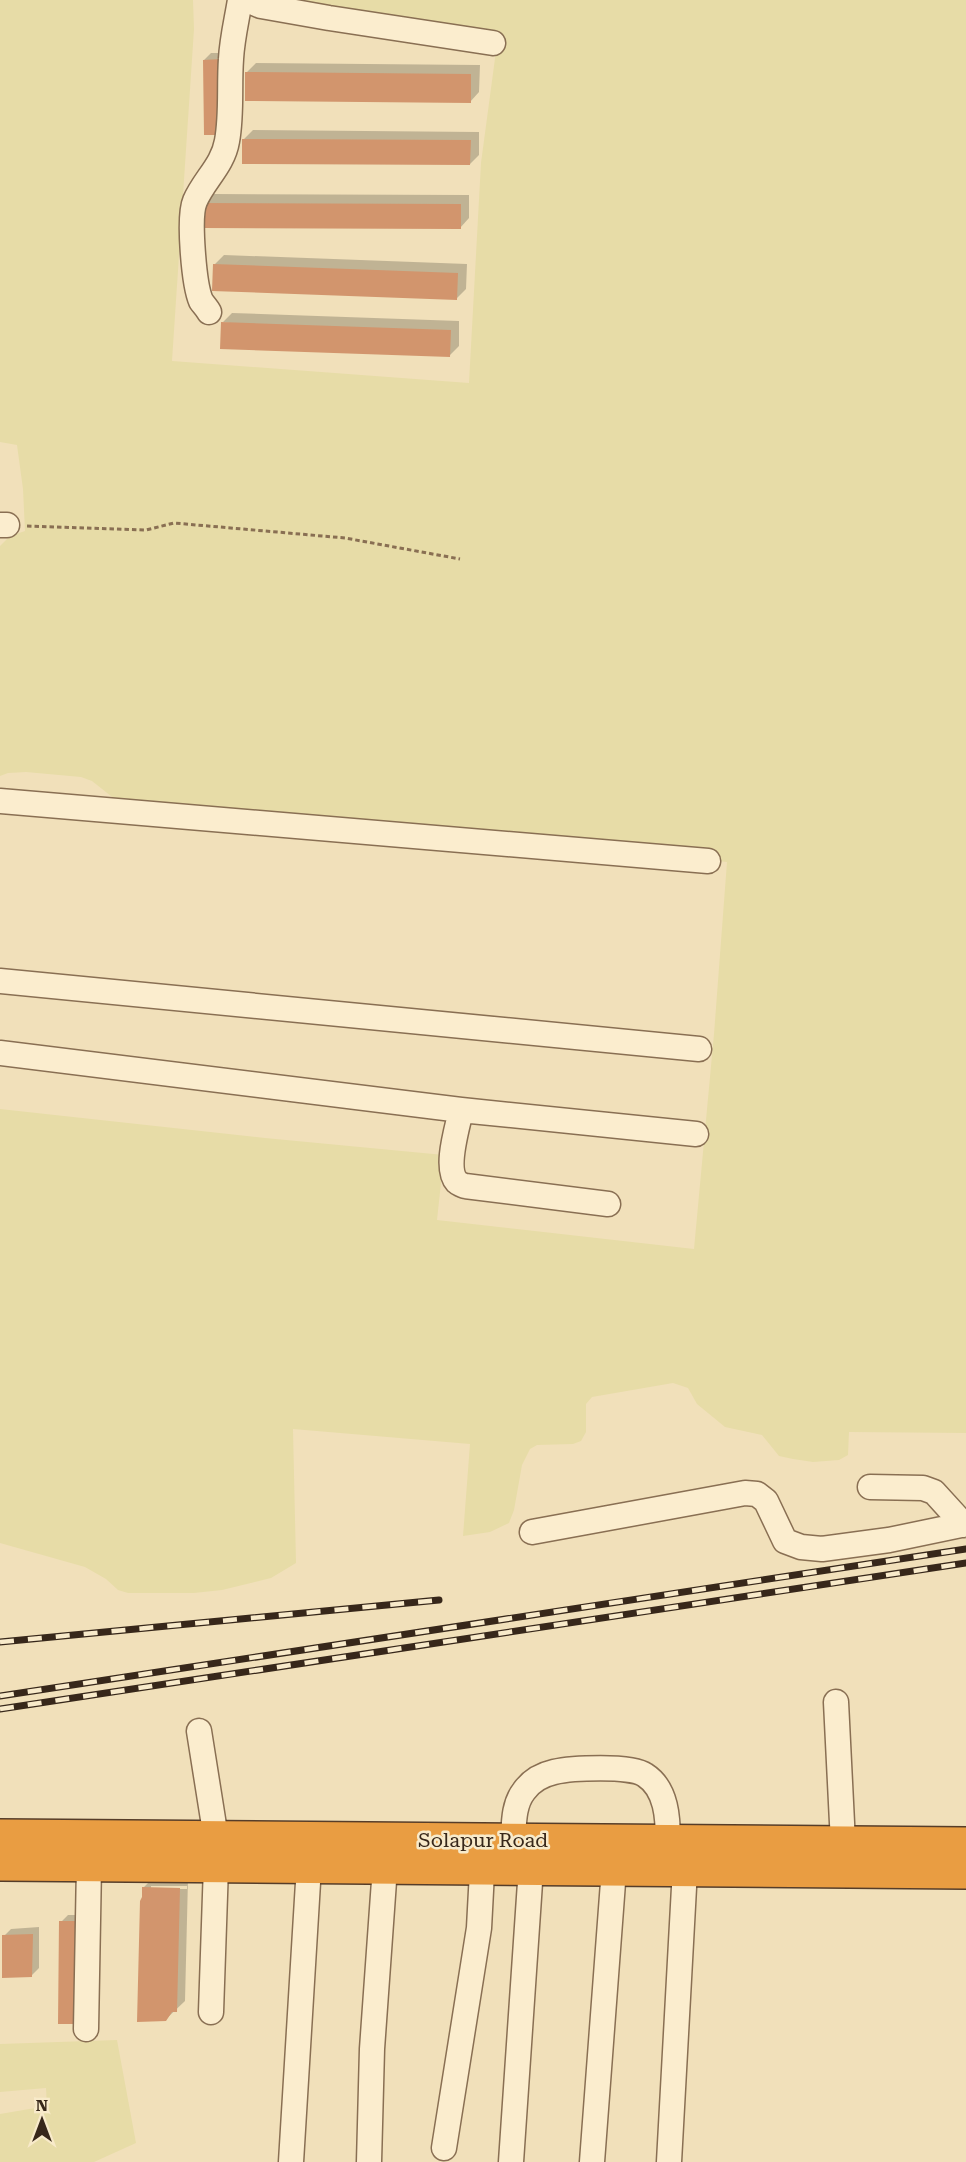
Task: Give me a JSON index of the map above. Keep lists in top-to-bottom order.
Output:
{
  "streets": {
    "highway": ["Solapur Road"]
  },
  "north": "top"
}
